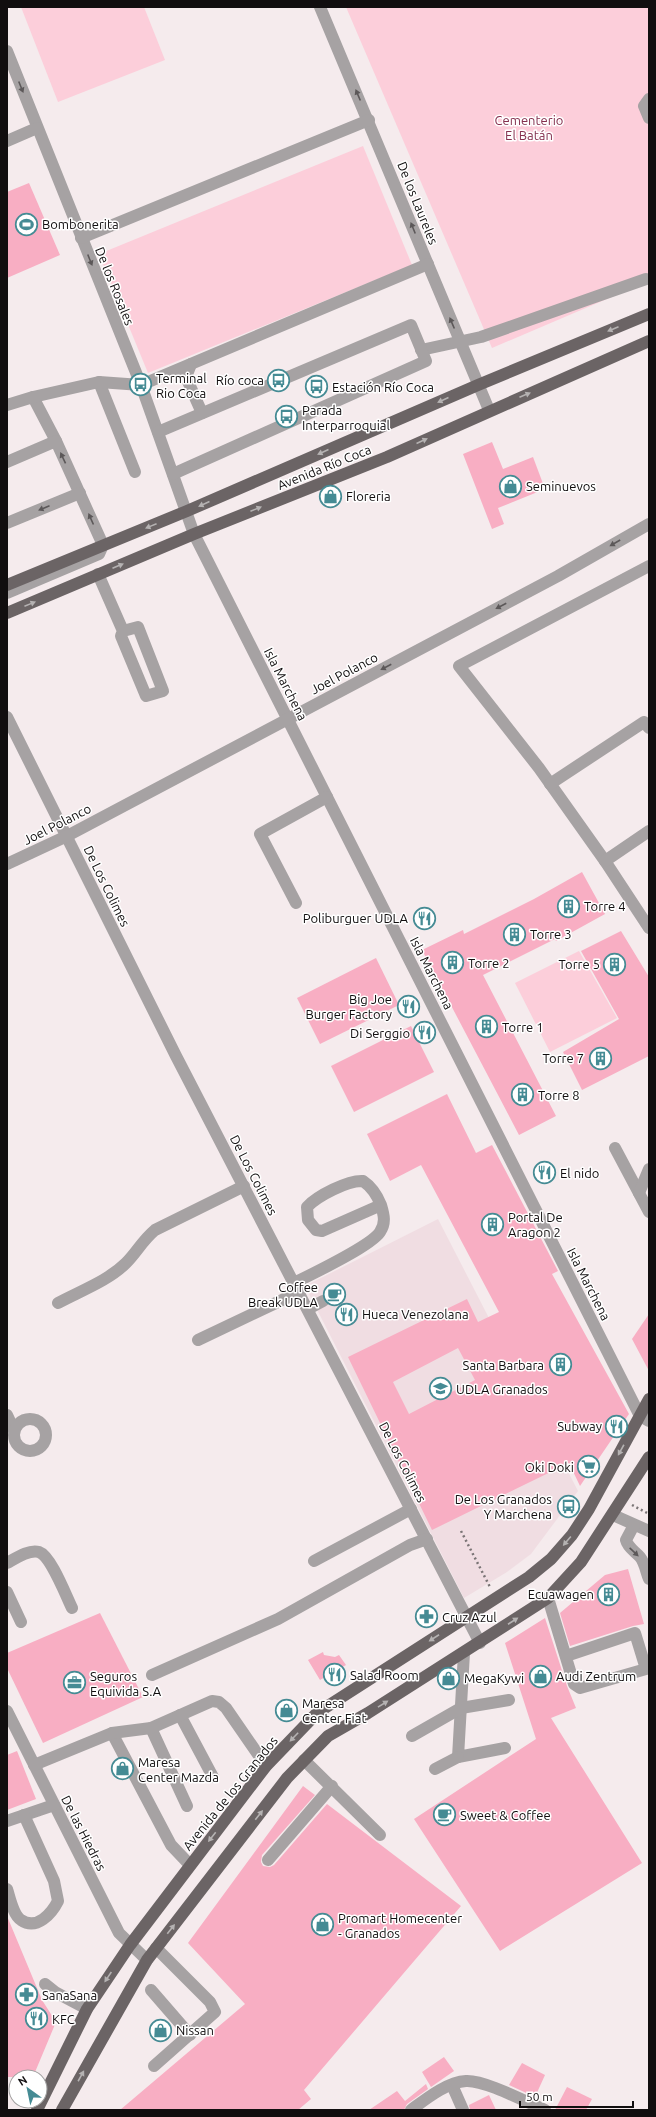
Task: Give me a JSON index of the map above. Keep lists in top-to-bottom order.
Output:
{
  "streets": {
    "main road": ["Avenida Río Coca", "Avenida de los Granados"],
    "street": [
      "De los Laureles",
      "De los Rosales",
      "Joel Polanco",
      "Isla Marchena",
      "De Los Colimes",
      "De las Hiedras"
    ]
  },
  "crossings": [
    ["De los Laureles", "Avenida Río Coca"],
    ["De los Rosales", "Avenida Río Coca"],
    ["De los Rosales", "Isla Marchena"],
    ["Avenida Río Coca", "Isla Marchena"],
    ["Joel Polanco", "Isla Marchena"],
    ["Joel Polanco", "De Los Colimes"],
    ["Isla Marchena", "Avenida de los Granados"],
    ["De Los Colimes", "Avenida de los Granados"],
    ["Avenida de los Granados", "De las Hiedras"]
  ],
  "one_way": ["De los Laureles", "De los Rosales", "Joel Polanco"],
  "parks": ["Cementerio El Batán"],
  "places": {
    "sports": ["Bombonerita"],
    "bus stop": [
      "Río coca",
      "Terminal Rio Coca",
      "Estación Río Coca",
      "Parada Interparroquial",
      "De Los Granados Y Marchena"
    ],
    "shop": [
      "Seminuevos",
      "Floreria",
      "Audi Zentrum",
      "MegaKywi",
      "Maresa Center Fiat",
      "Maresa Center Mazda",
      "Promart Homecenter - Granados",
      "Nissan"
    ],
    "building": [
      "Torre 4",
      "Torre 3",
      "Torre 2",
      "Torre 5",
      "Torre 1",
      "Torre 7",
      "Torre 8",
      "Portal De Aragon 2",
      "Santa Barbara",
      "Ecuawagen"
    ],
    "restaurant": [
      "Poliburguer UDLA",
      "Big Joe Burger Factory",
      "Di Serggio",
      "El nido",
      "Hueca Venezolana",
      "Subway",
      "Salad Room",
      "KFC"
    ],
    "cafe": ["Coffee Break UDLA", "Sweet & Coffee"],
    "school or university": ["UDLA Granados"],
    "supermarket": ["Oki Doki"],
    "pharmacy": ["Cruz Azul", "SanaSana"],
    "office": ["Seguros Equivida S.A"]
  },
  "scale_bar": "50 m",
  "north": "top left"
}
